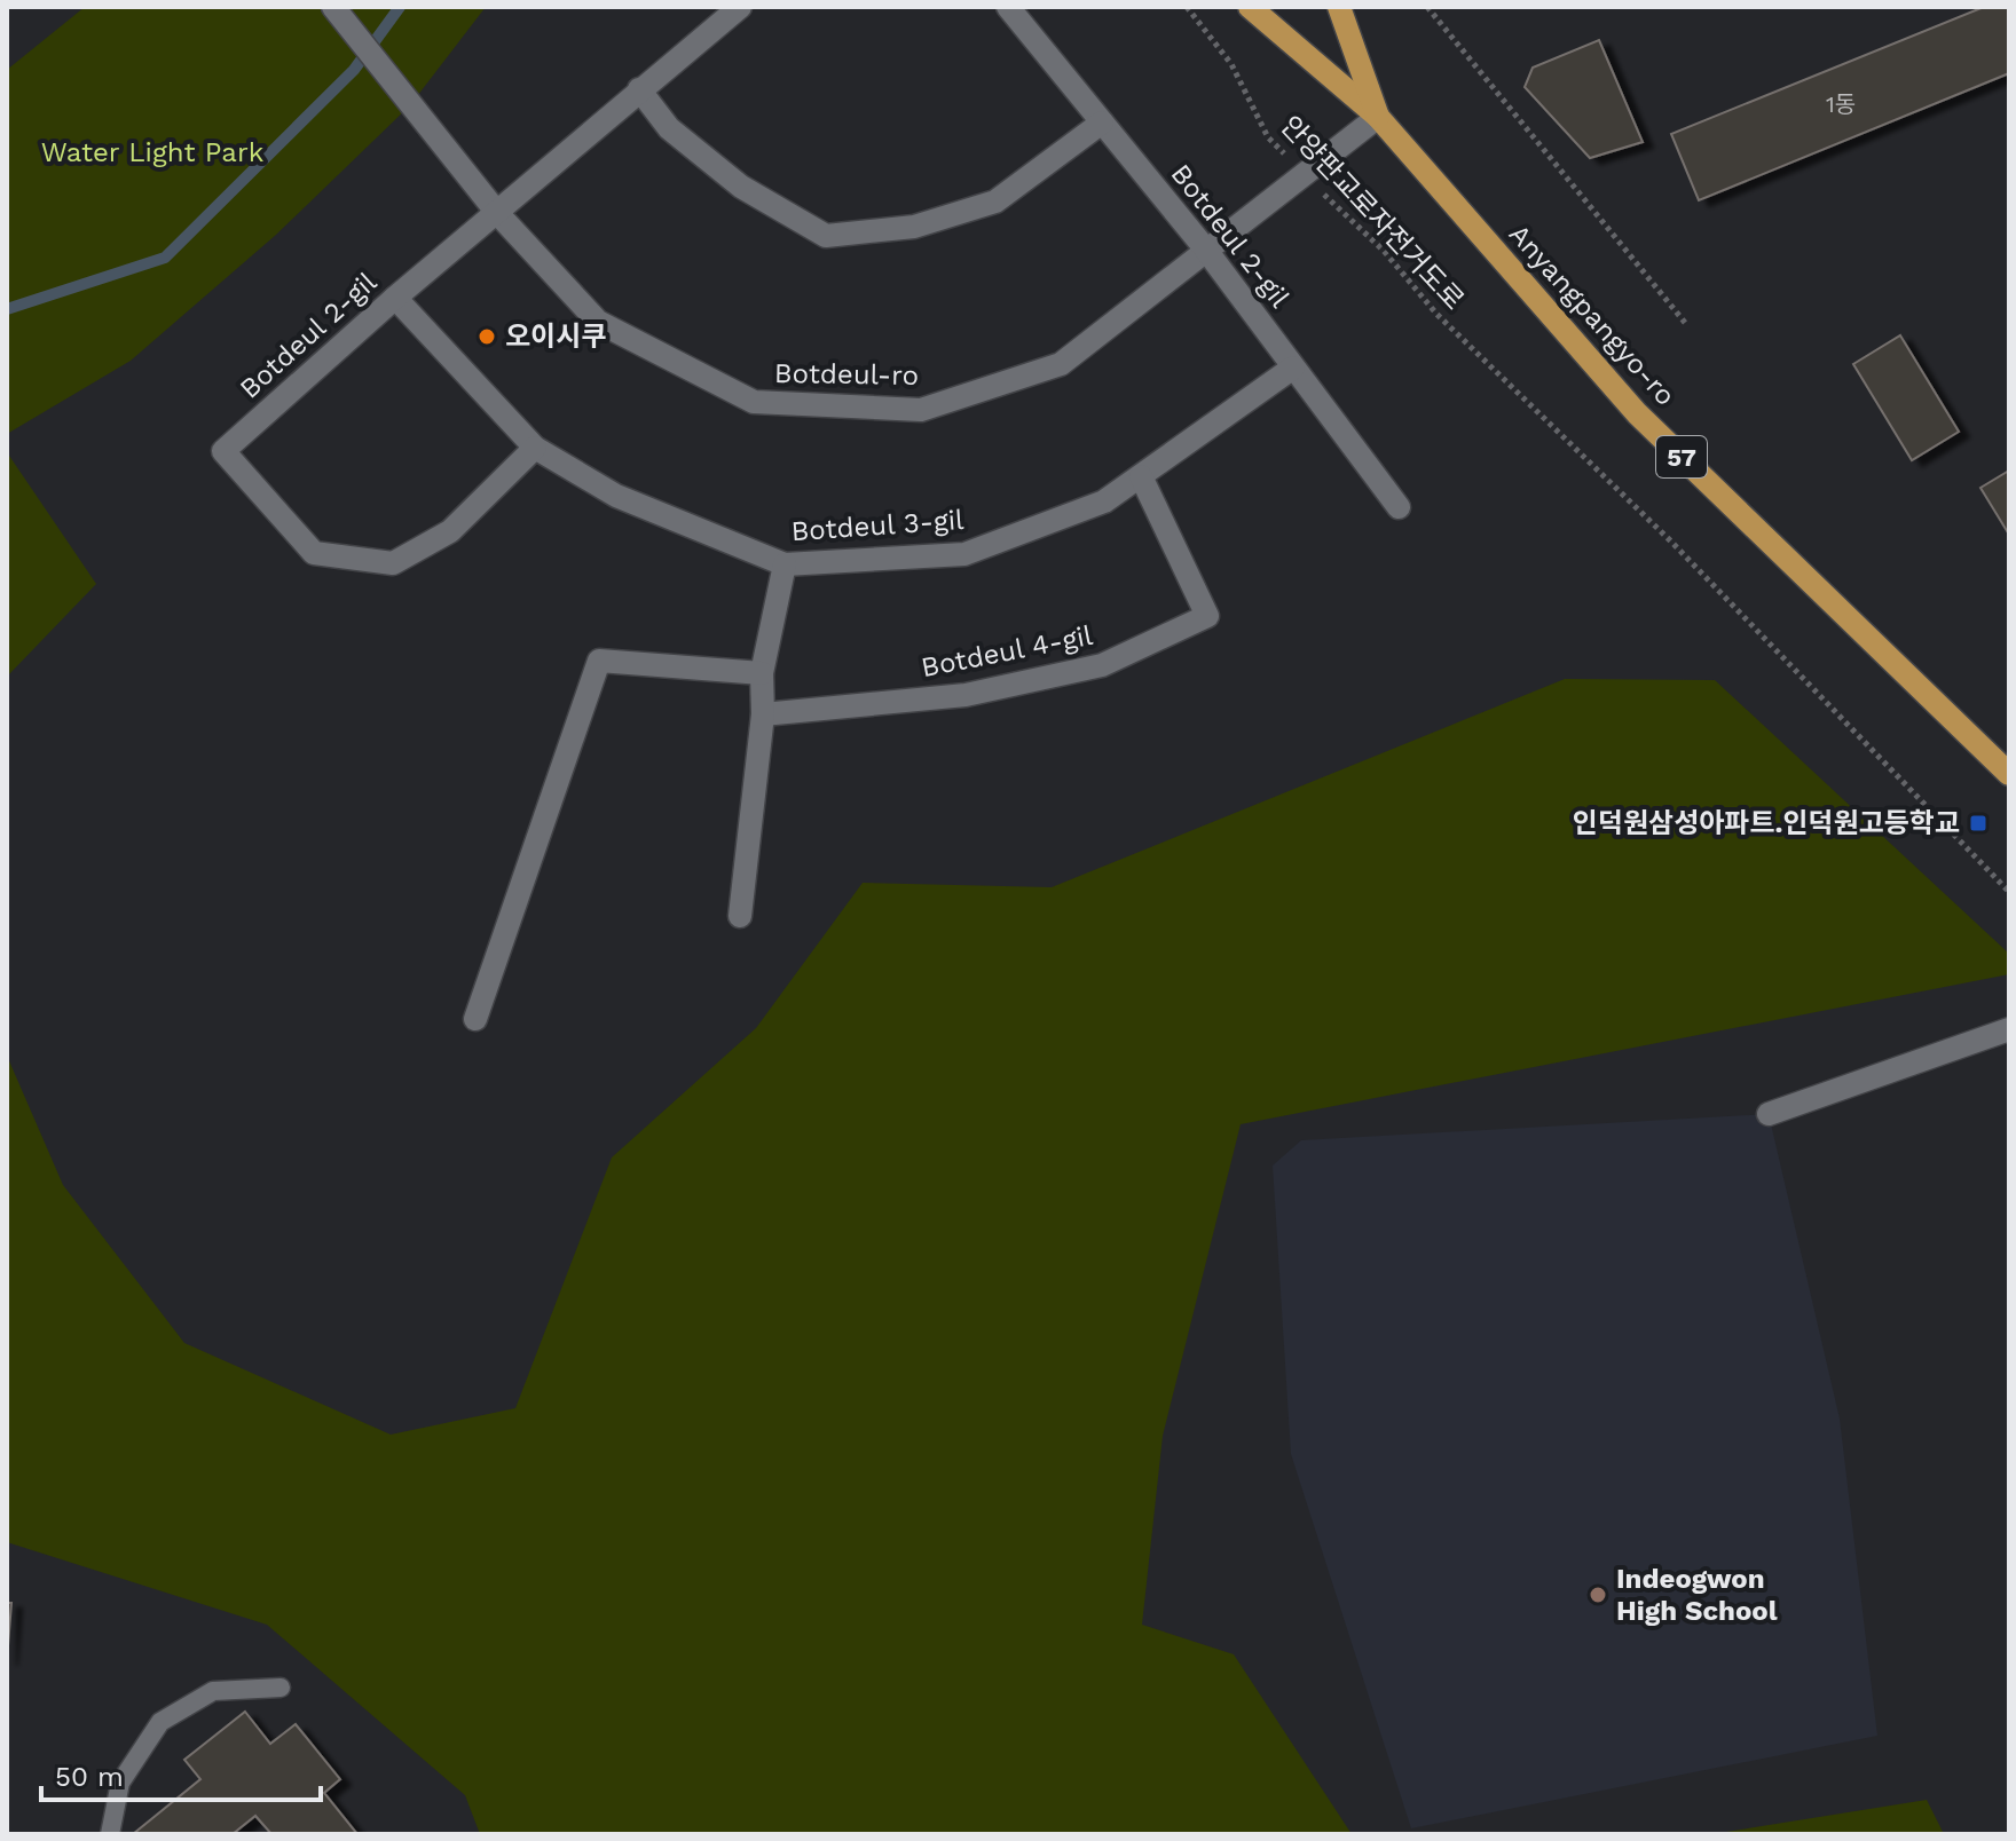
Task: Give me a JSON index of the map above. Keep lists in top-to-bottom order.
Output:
{
  "streets": {
    "main road": ["Anyangpangyo-ro", "57"],
    "street": [
      "Botdeul 2-gil",
      "Botdeul-ro",
      "Botdeul 3-gil",
      "Botdeul 4-gil"
    ],
    "path": ["안양판교로자전거도로"]
  },
  "crossings": [
    ["안양판교로자전거도로", "Botdeul-ro"],
    ["Botdeul 2-gil", "Botdeul-ro"],
    ["Botdeul 2-gil", "Botdeul 3-gil"],
    ["Anyangpangyo-ro", "Botdeul-ro"],
    ["Botdeul 3-gil", "Botdeul 4-gil"]
  ],
  "parks": ["Water Light Park"],
  "places": {
    "other": ["오이시쿠", "Indeogwon High School"],
    "transit": ["인덕원삼성아파트.인덕원고등학교"]
  },
  "house_numbers": ["1동"],
  "scale_bar": "50 m"
}
